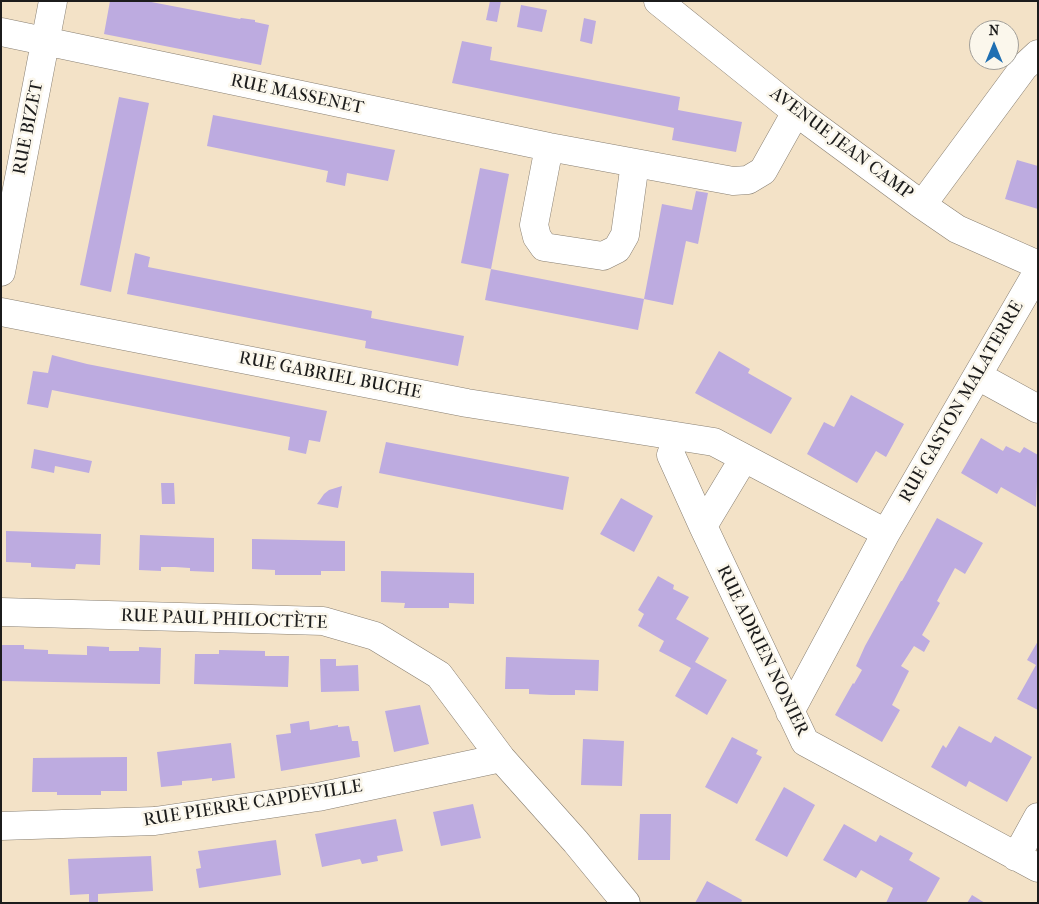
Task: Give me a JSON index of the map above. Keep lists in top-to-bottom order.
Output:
{
  "streets": {
    "street": [
      "RUE MASSENET",
      "RUE BIZET",
      "AVENUE JEAN CAMP",
      "RUE GABRIEL BUCHE",
      "RUE GASTON MALATERRE",
      "RUE PAUL PHILOCTÈTE",
      "RUE ADRIEN NONIER",
      "RUE PIERRE CAPDEVILLE"
    ]
  },
  "crossings": [
    ["RUE MASSENET", "RUE BIZET"],
    ["RUE MASSENET", "AVENUE JEAN CAMP"],
    ["RUE GABRIEL BUCHE", "RUE ADRIEN NONIER"],
    ["RUE GASTON MALATERRE", "RUE ADRIEN NONIER"],
    ["RUE PAUL PHILOCTÈTE", "RUE PIERRE CAPDEVILLE"]
  ],
  "north": "top"
}
